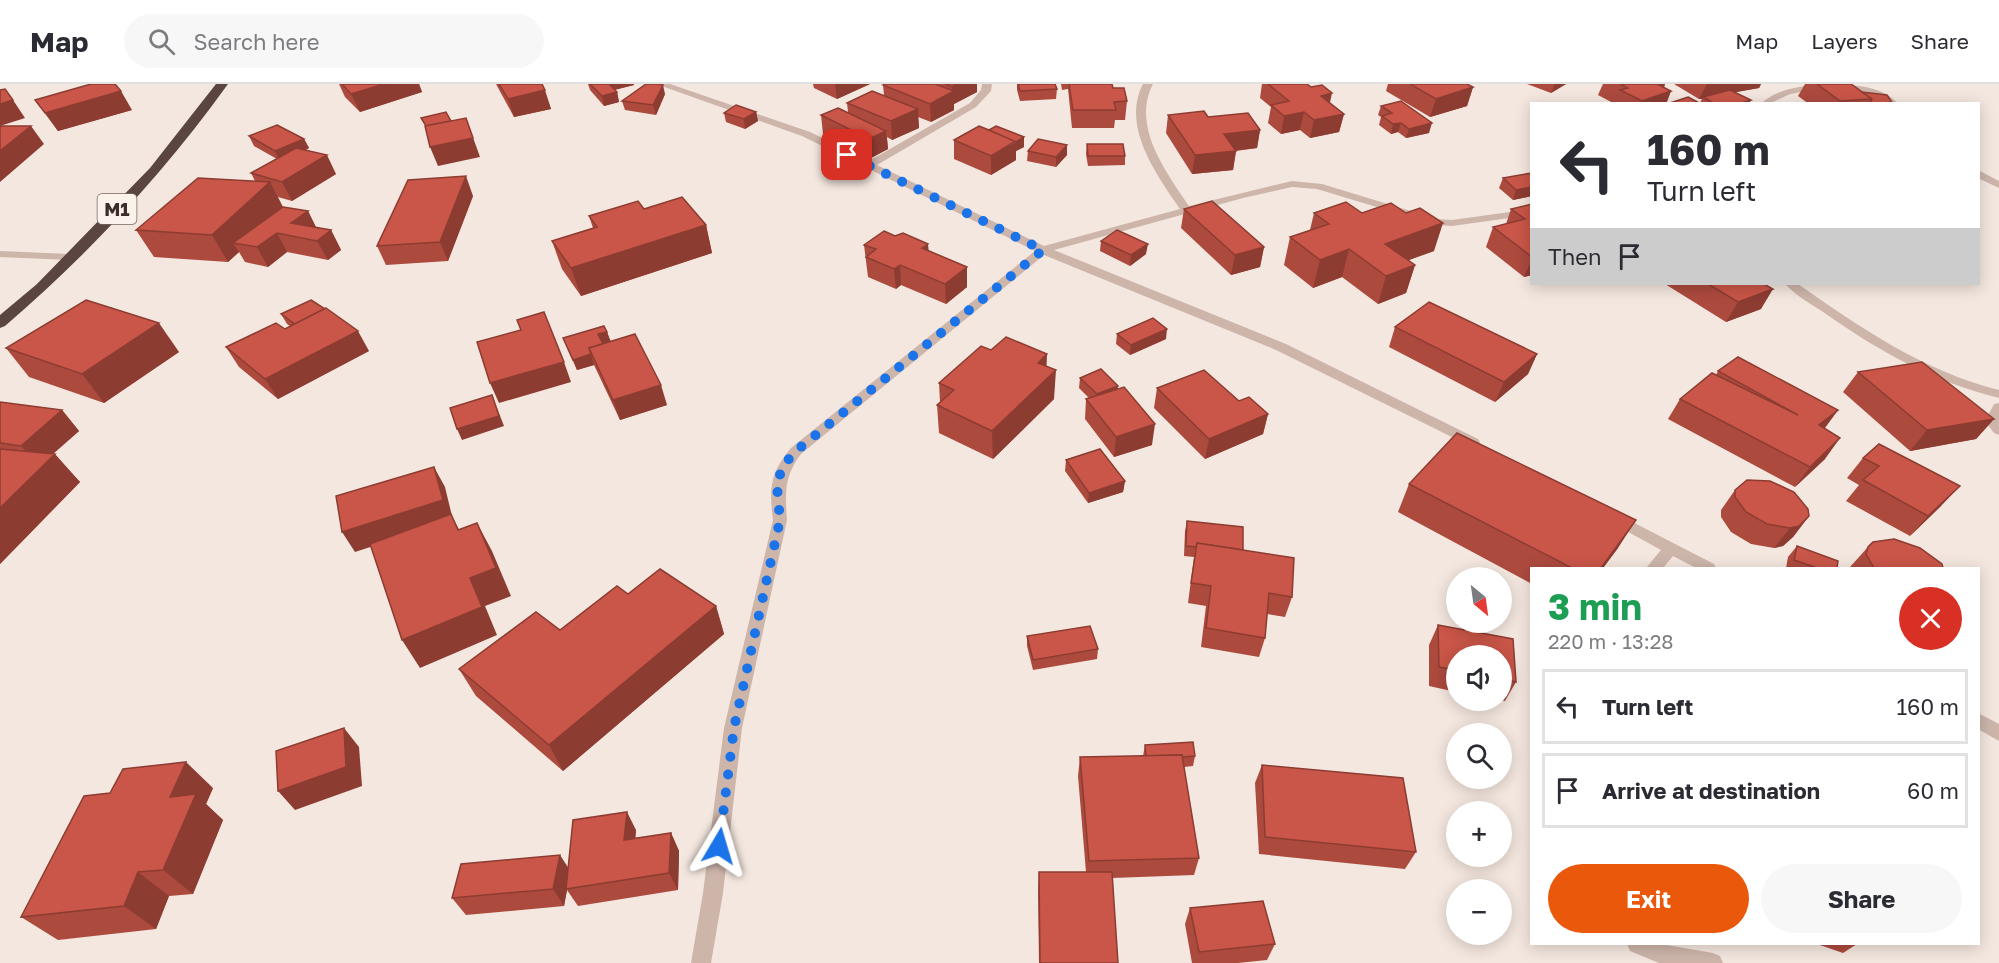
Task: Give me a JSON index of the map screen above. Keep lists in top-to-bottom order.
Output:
{
  "streets": {
    "highway": ["M1"]
  },
  "north": "bottom right",
  "page": {
    "header": "Map",
    "search": "Search here",
    "nav": ["Map", "Layers", "Share"],
    "turn": ["160 m", "Turn left"],
    "then": "Then",
    "map_buttons": ["+", "−"],
    "heading": ["3 min", "220 m · 13:28"],
    "list": [
      {
        "name": "Turn left",
        "value": "160 m"
      },
      {
        "name": "Arrive at destination",
        "value": "60 m"
      }
    ],
    "buttons": ["Exit", "Share"]
  }
}
